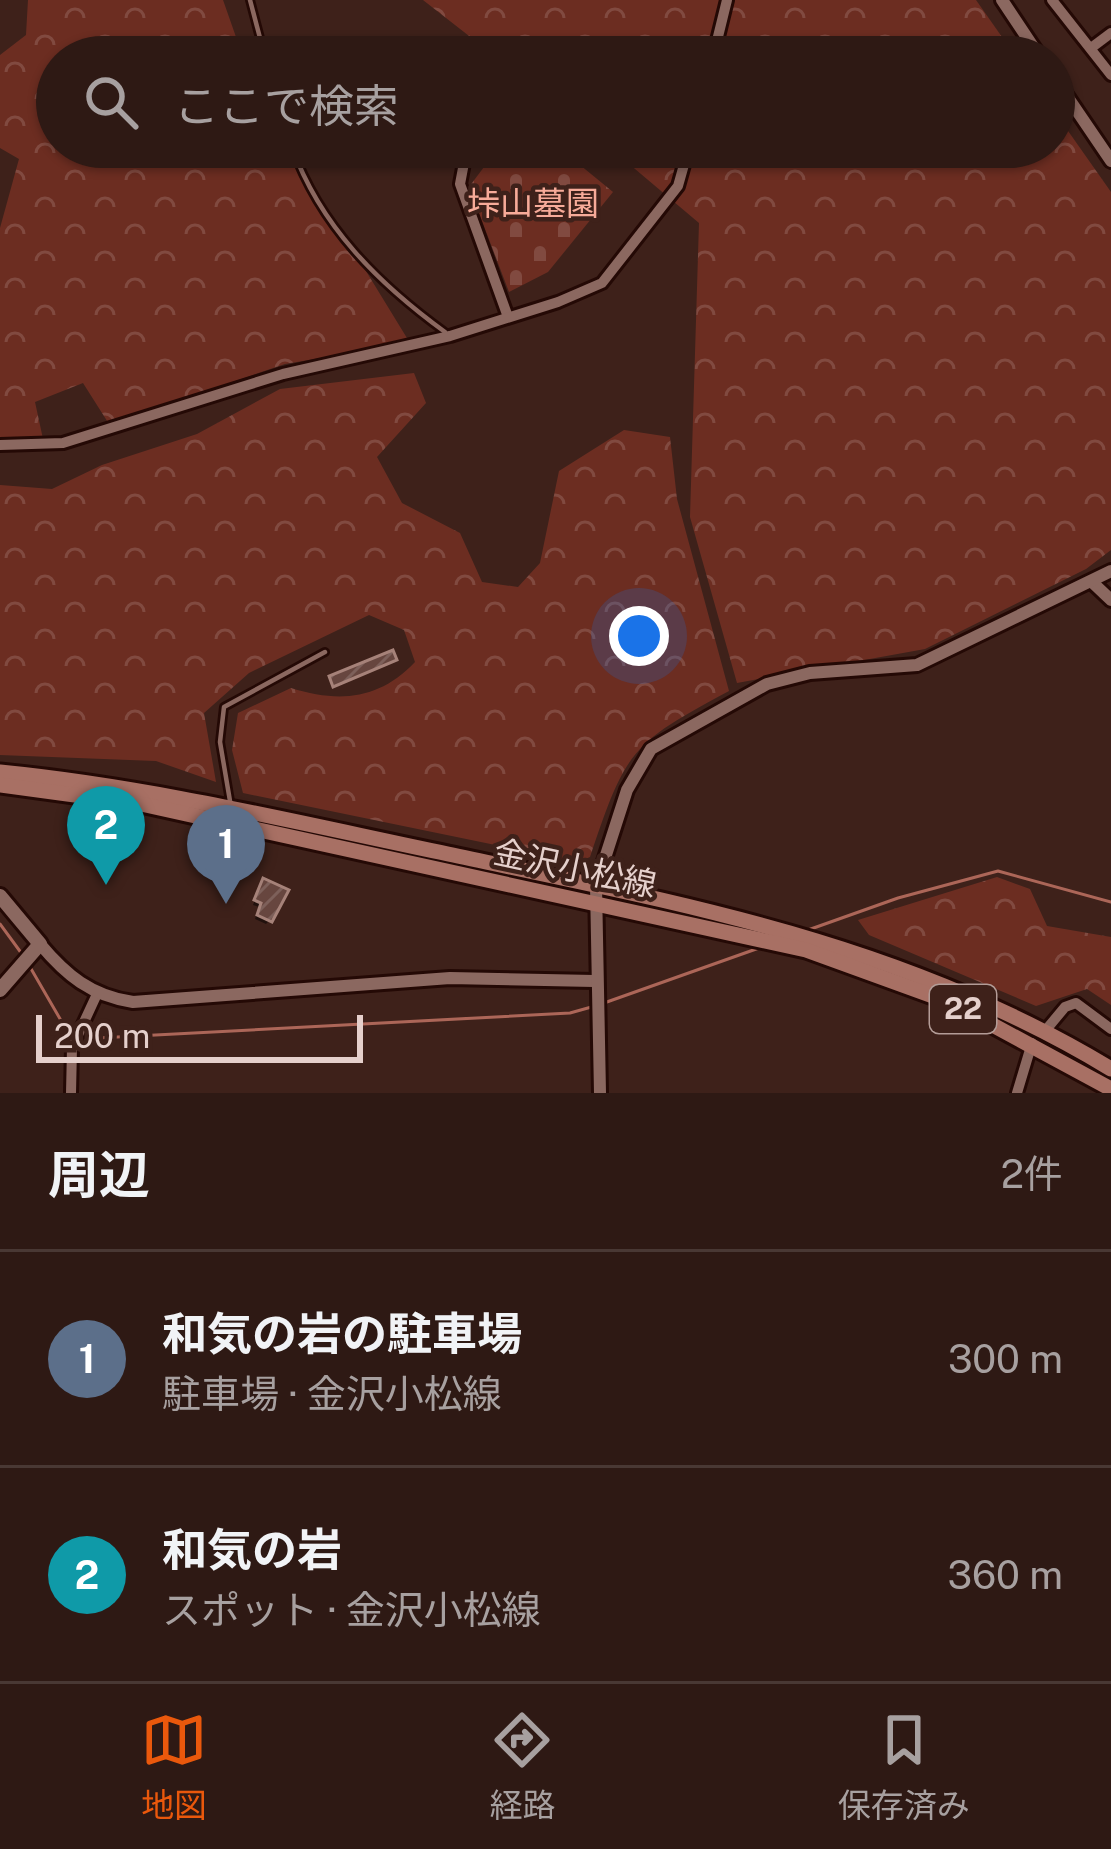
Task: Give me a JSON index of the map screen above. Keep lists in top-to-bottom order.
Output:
{
  "streets": {
    "main road": ["金沢小松線", "22"]
  },
  "parks": ["垰山墓園"],
  "scale_bar": "200 m",
  "page": {
    "search": "ここで検索",
    "pins": ["2", "1"],
    "scale": "200 m",
    "heading": ["周辺", "2件"],
    "list": [
      {
        "mark": "1",
        "name": "和気の岩の駐車場",
        "note": "駐車場 · 金沢小松線",
        "value": "300 m"
      },
      {
        "mark": "2",
        "name": "和気の岩",
        "note": "スポット · 金沢小松線",
        "value": "360 m"
      }
    ],
    "nav": ["地図", "経路", "保存済み"]
  }
}
